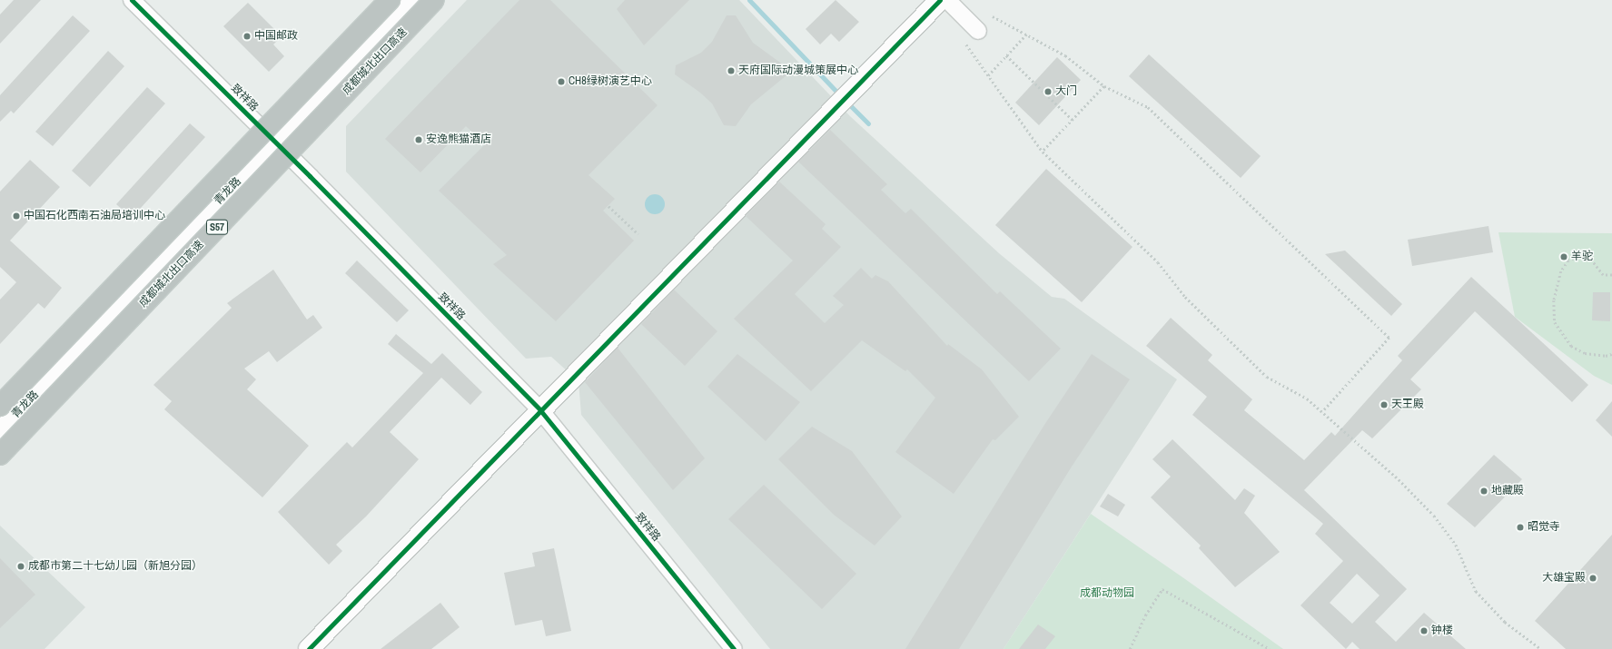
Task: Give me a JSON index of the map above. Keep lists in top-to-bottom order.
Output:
{
  "streets": {
    "highway": ["成都城北出口高速", "S57"],
    "street": ["致祥路", "青龙路"]
  },
  "crossings": [
    ["致祥路", "青龙路"]
  ],
  "parks": ["成都动物园"],
  "places": [
    "中国邮政",
    "天府国际动漫城策展中心",
    "CH8绿树演艺中心",
    "大门",
    "安逸熊猫酒店",
    "中国石化西南石油局培训中心",
    "羊驼",
    "天王殿",
    "地藏殿",
    "昭觉寺",
    "成都市第二十七幼儿园（新旭分园）",
    "大雄宝殿",
    "钟楼"
  ]
}
